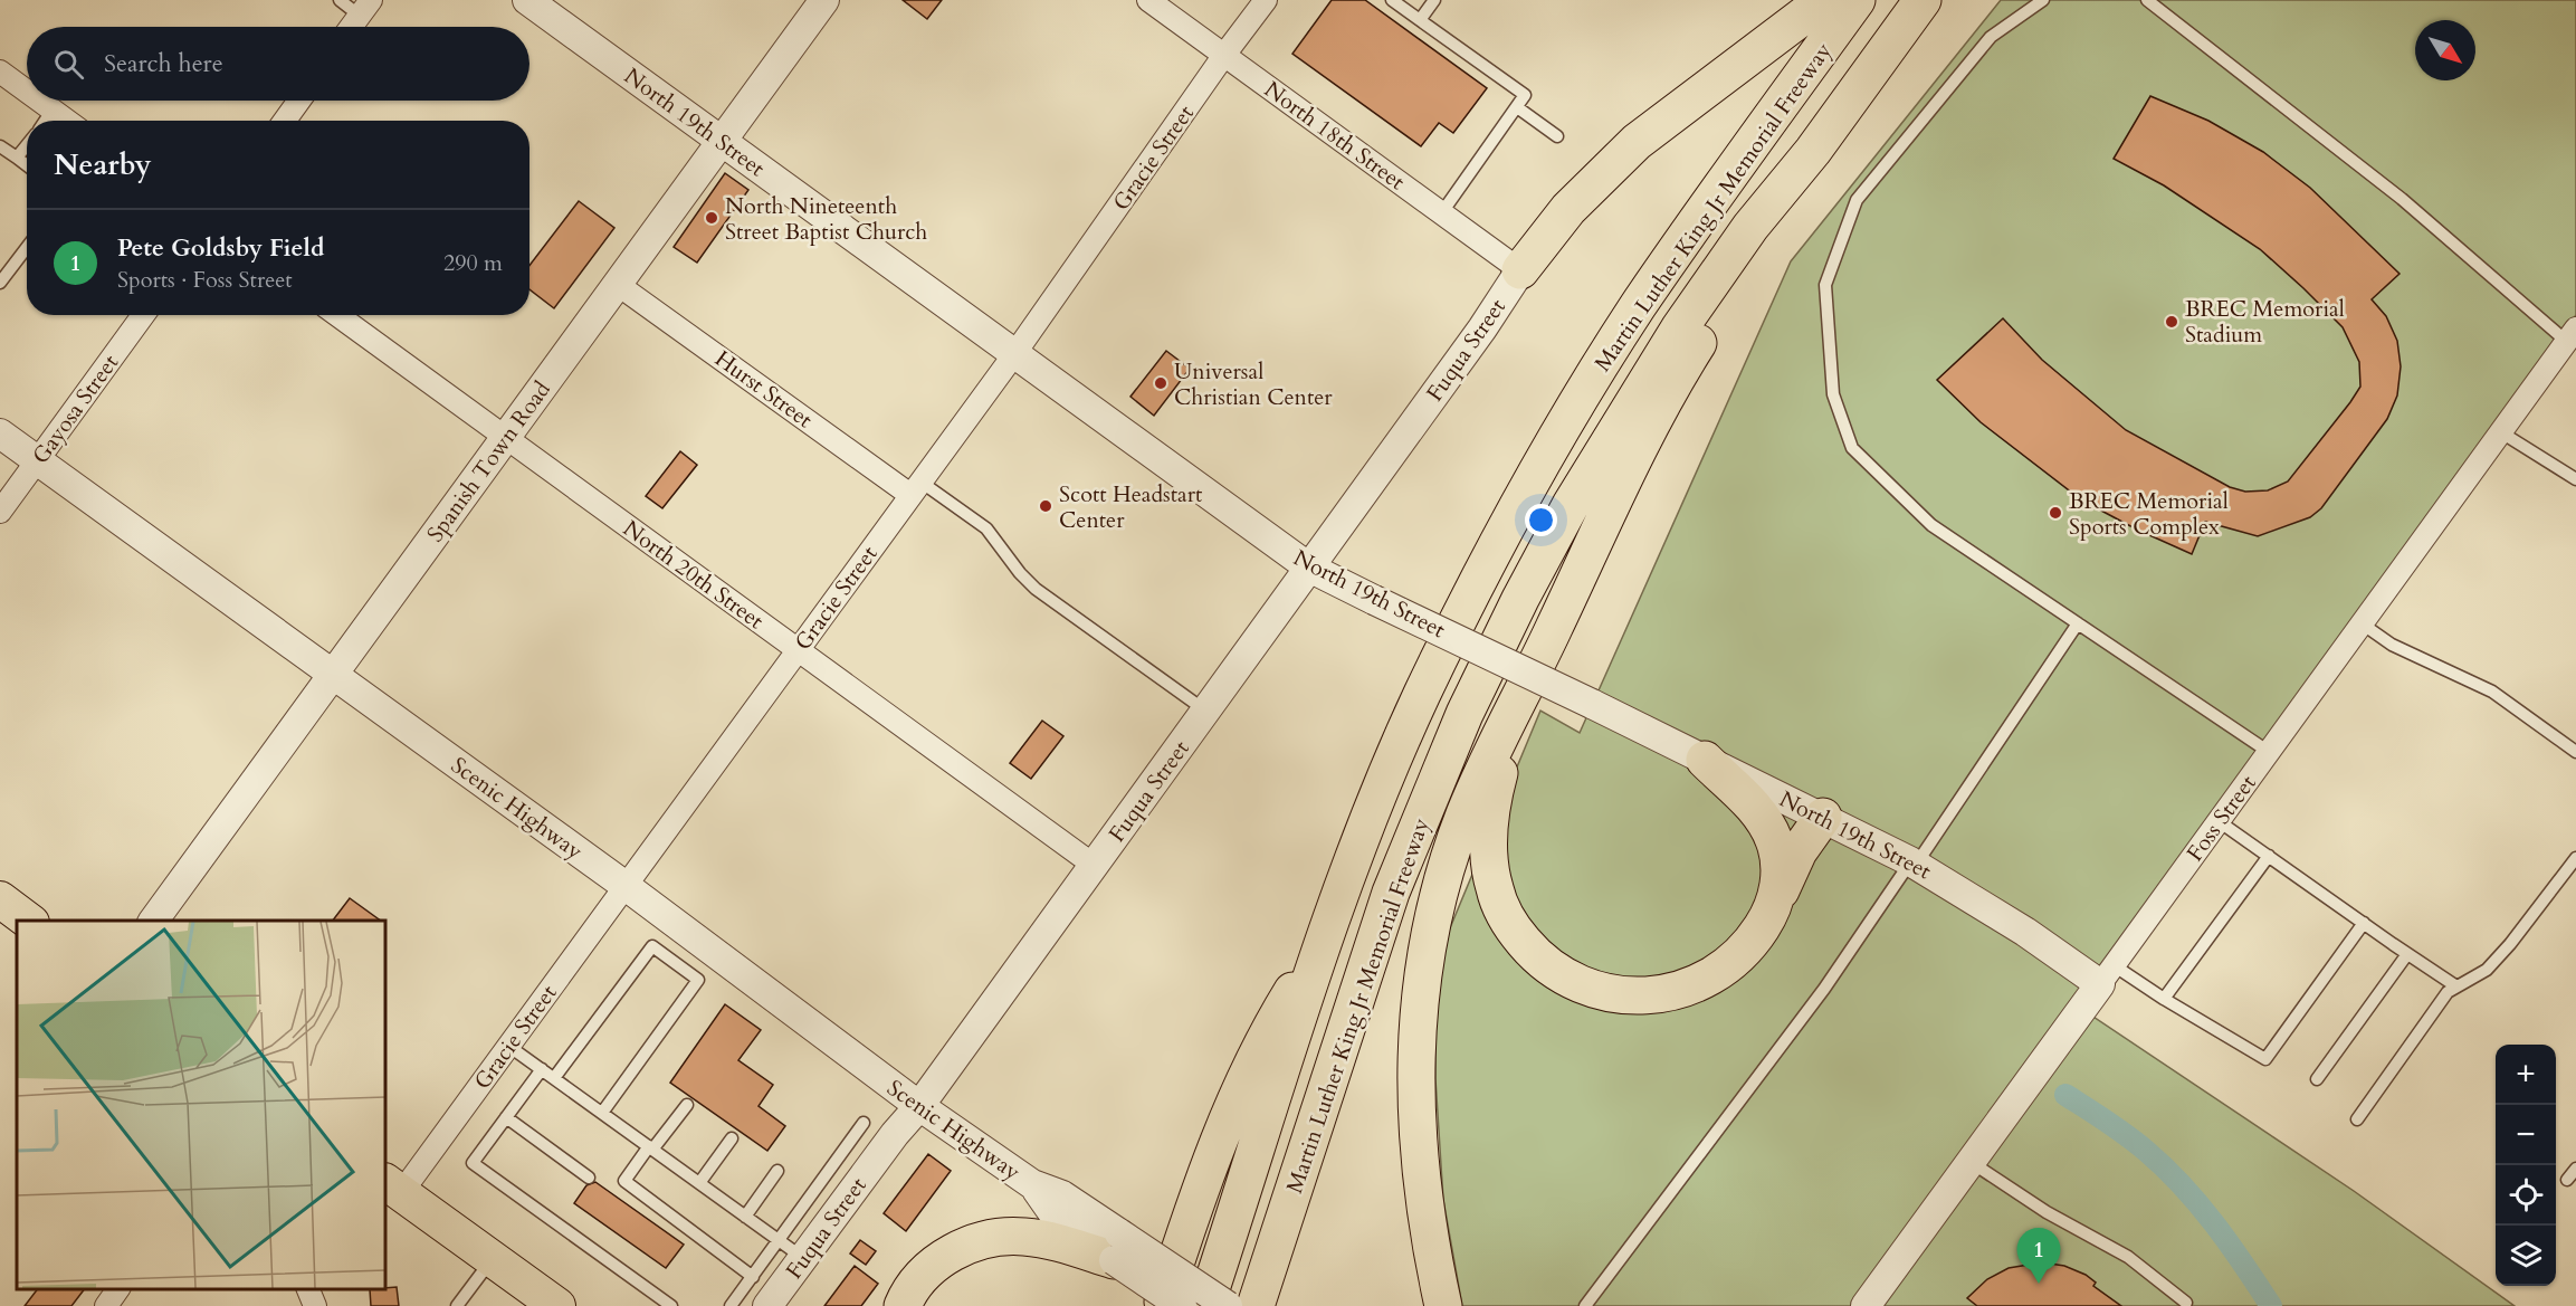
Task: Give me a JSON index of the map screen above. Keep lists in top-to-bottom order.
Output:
{
  "streets": {
    "highway": ["Martin Luther King Jr Memorial Freeway"],
    "street": [
      "North 19th Street",
      "North 18th Street",
      "Gracie Street",
      "Fuqua Street",
      "Hurst Street",
      "Gayosa Street",
      "Spanish Town Road",
      "North 20th Street",
      "Scenic Highway",
      "Foss Street"
    ]
  },
  "crossings": [
    ["North 19th Street", "Gracie Street"],
    ["North 19th Street", "Fuqua Street"],
    ["North 19th Street", "Spanish Town Road"],
    ["North 19th Street", "Foss Street"],
    ["North 18th Street", "Gracie Street"],
    ["North 18th Street", "Fuqua Street"],
    ["Gracie Street", "Hurst Street"],
    ["Gracie Street", "North 20th Street"],
    ["Gracie Street", "Scenic Highway"],
    ["Fuqua Street", "North 20th Street"],
    ["Fuqua Street", "Scenic Highway"],
    ["Hurst Street", "Spanish Town Road"],
    ["Gayosa Street", "Scenic Highway"],
    ["Spanish Town Road", "North 20th Street"],
    ["Spanish Town Road", "Scenic Highway"]
  ],
  "places": [
    "North Nineteenth Street Baptist Church",
    "BREC Memorial Stadium",
    "Universal Christian Center",
    "Scott Headstart Center",
    "BREC Memorial Sports Complex"
  ],
  "north": "bottom right",
  "page": {
    "search": "Search here",
    "heading": "Nearby",
    "list": [
      {
        "mark": "1",
        "name": "Pete Goldsby Field",
        "note": "Sports · Foss Street",
        "value": "290 m"
      }
    ],
    "map_buttons": ["+", "−"],
    "pins": "1"
  }
}
